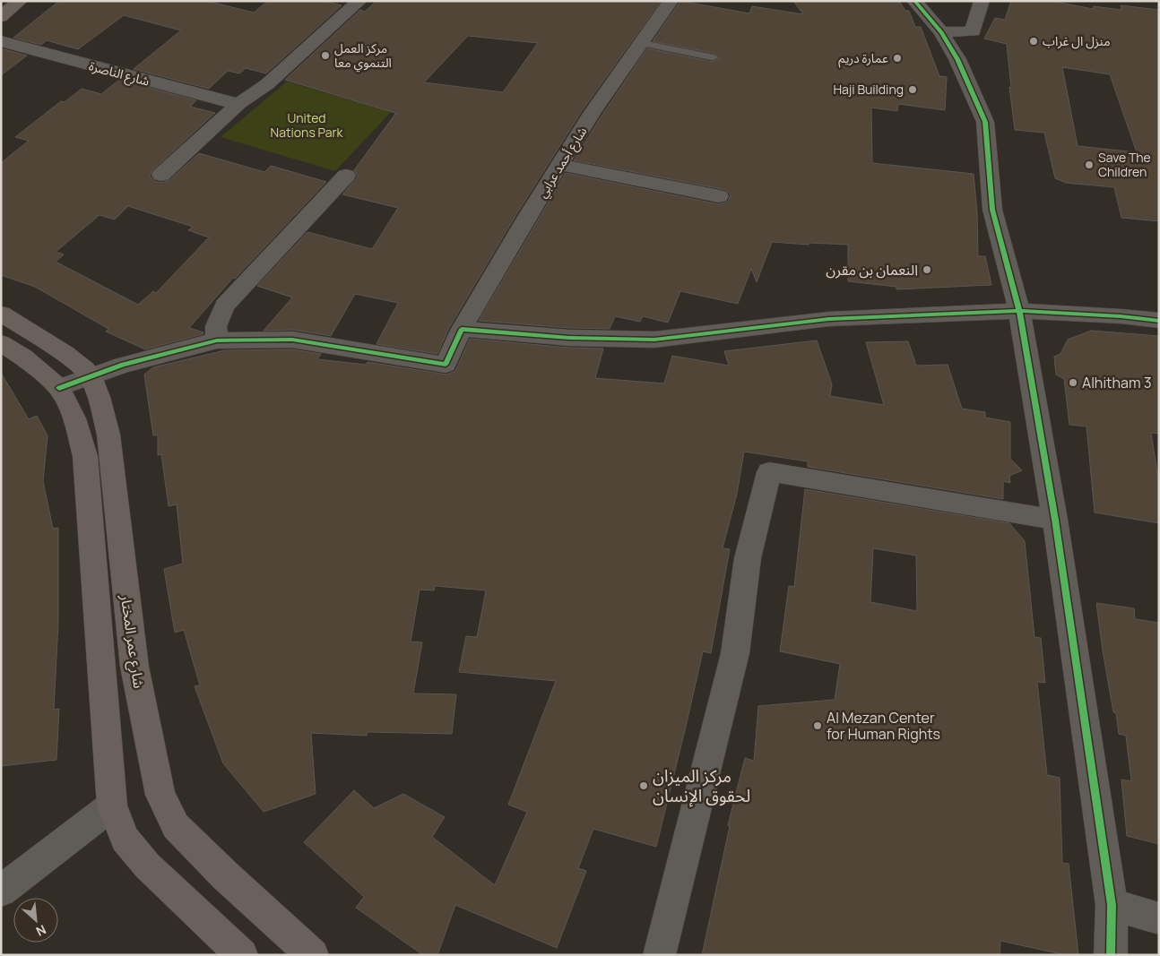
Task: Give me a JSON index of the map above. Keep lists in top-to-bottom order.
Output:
{
  "streets": {
    "main road": ["شارع عمر المختار"],
    "street": ["شارع الناصرة", "شارع أحمد عرابي"]
  },
  "parks": ["United Nations Park"],
  "places": [
    "منزل ال غراب",
    "مركز العمل التنموي معا",
    "عمارة دريم",
    "Haji Building",
    "Save The Children",
    "النعمان بن مقرن",
    "Alhitham 3",
    "Al Mezan Center for Human Rights",
    "مركز الميزان لحقوق الإنسان"
  ],
  "north": "bottom right"
}
